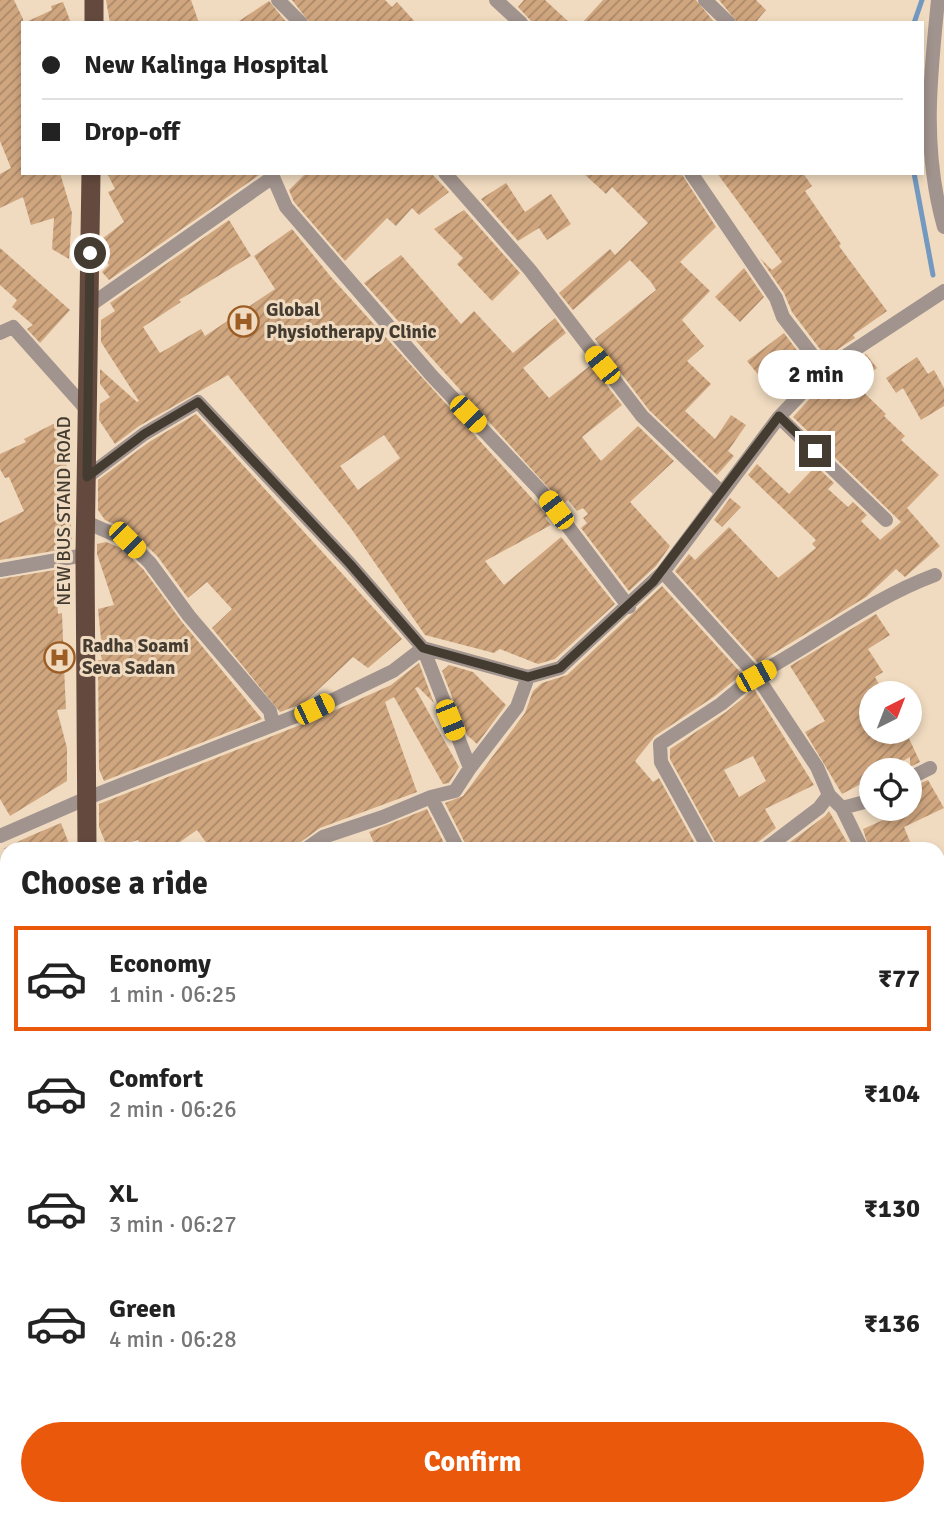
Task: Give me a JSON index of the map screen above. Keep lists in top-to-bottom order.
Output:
{
  "streets": {
    "highway": ["NEW BUS STAND ROAD"]
  },
  "places": {
    "hospital": ["Global Physiotherapy Clinic", "Radha Soami Seva Sadan"]
  },
  "north": "top right",
  "page": {
    "banner": ["New Kalinga Hospital", "Drop-off"],
    "bubble": "2 min",
    "heading": "Choose a ride",
    "list": [
      {
        "name": "Economy",
        "note": "1 min · 06:25",
        "value": "₹77"
      },
      {
        "name": "Comfort",
        "note": "2 min · 06:26",
        "value": "₹104"
      },
      {
        "name": "XL",
        "note": "3 min · 06:27",
        "value": "₹130"
      },
      {
        "name": "Green",
        "note": "4 min · 06:28",
        "value": "₹136"
      }
    ],
    "buttons": "Confirm"
  }
}
